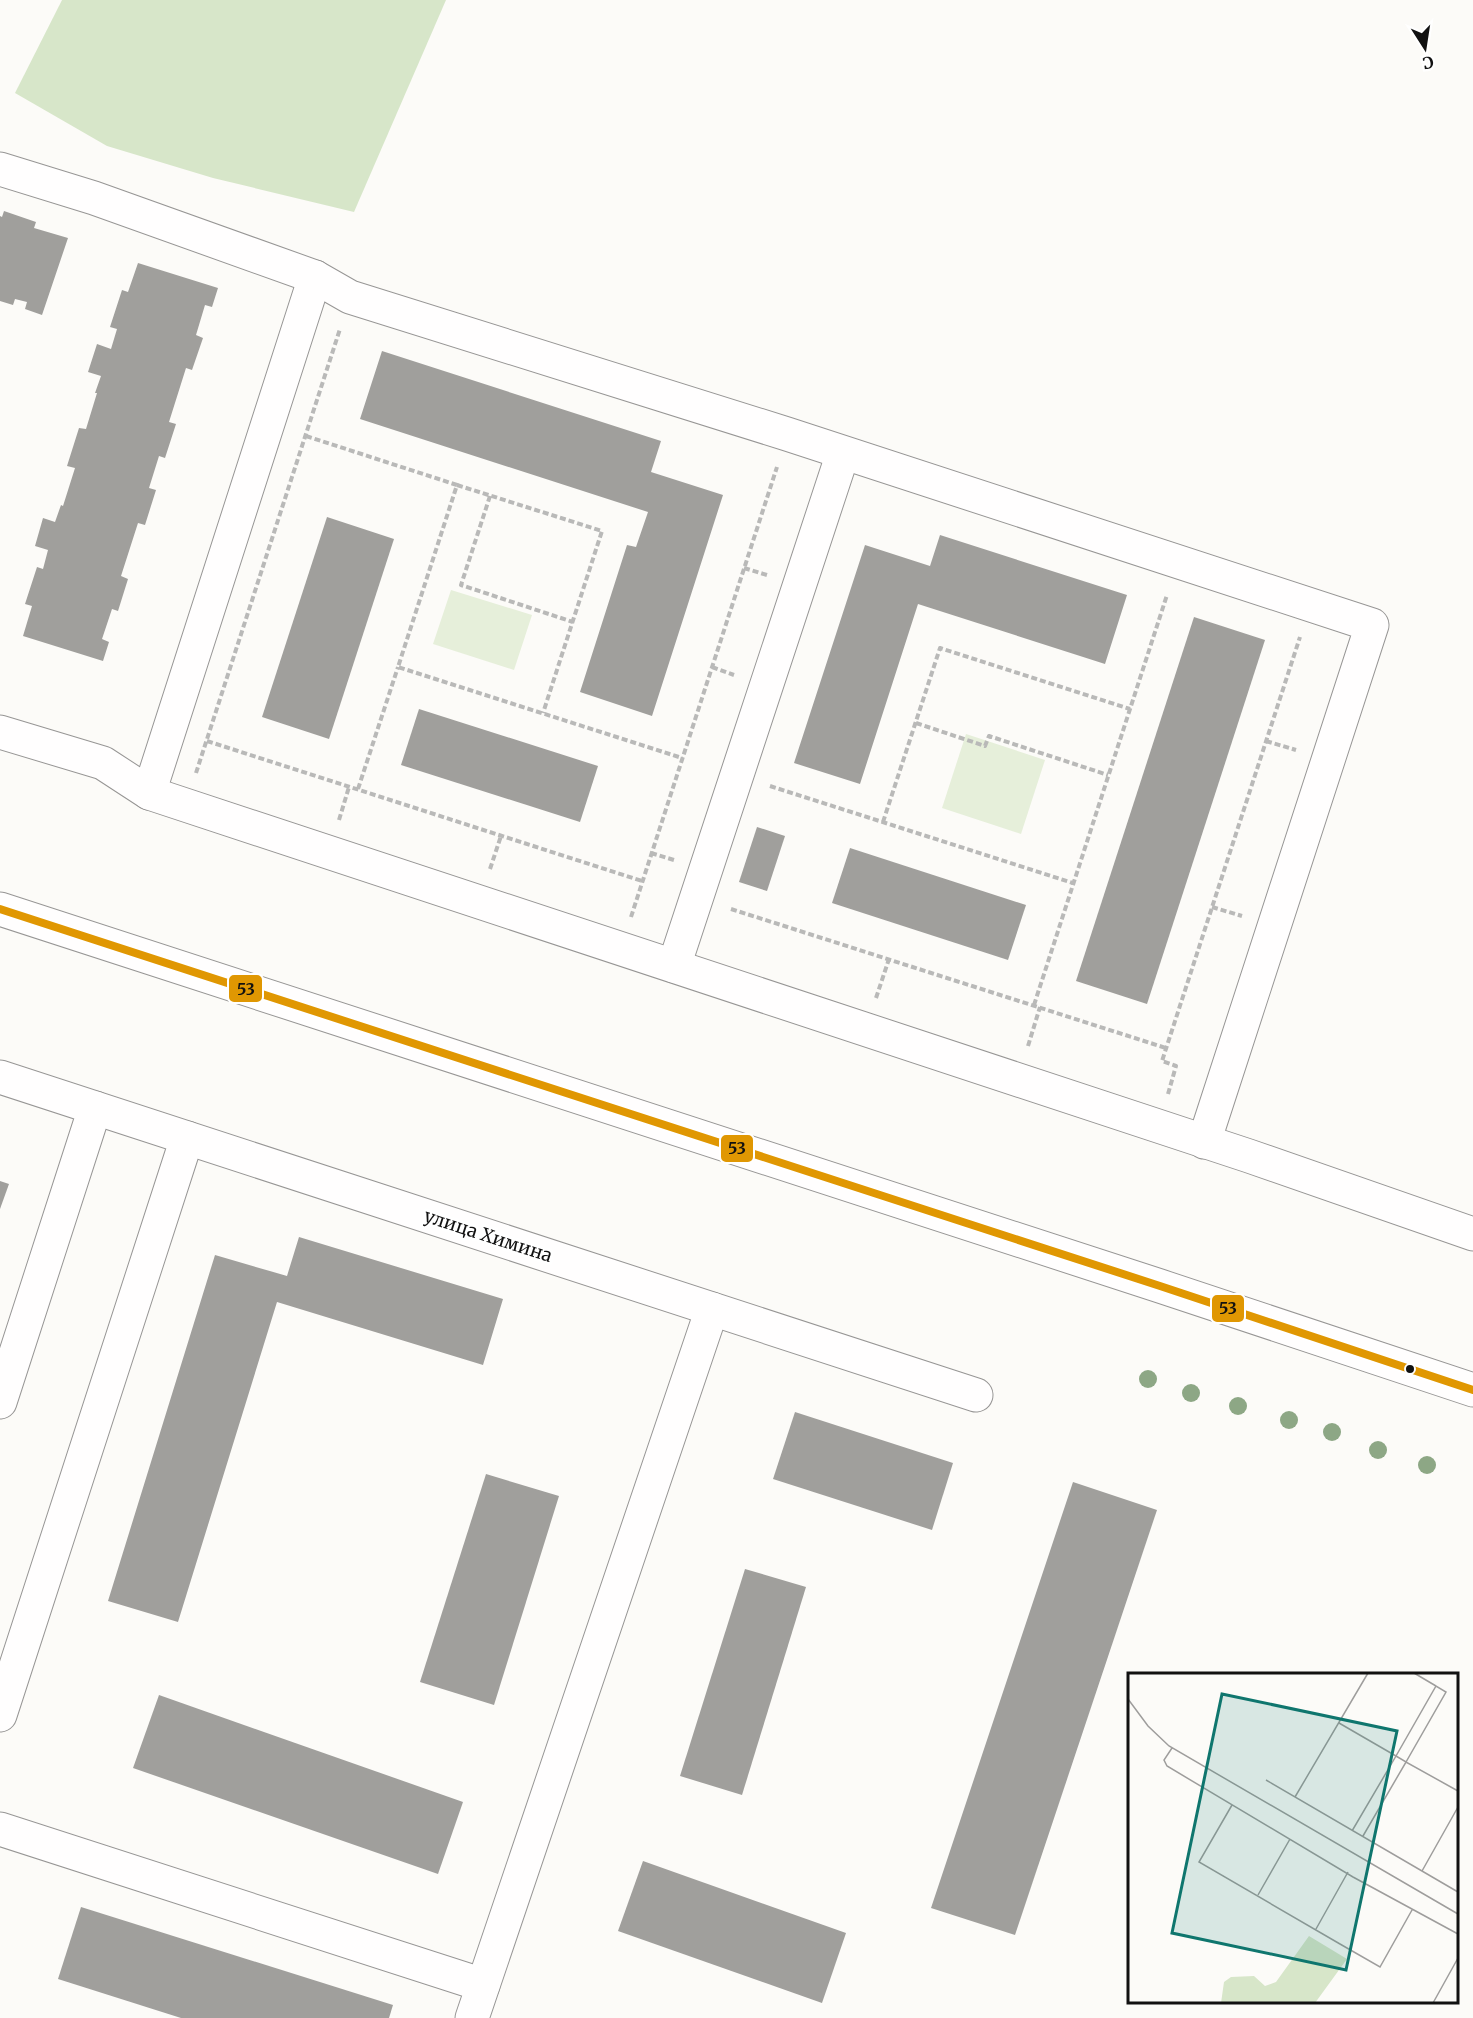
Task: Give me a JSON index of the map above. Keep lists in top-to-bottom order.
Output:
{
  "streets": {
    "street": ["улица Химина"]
  },
  "lines": ["transit line 53"],
  "north": "bottom"
}
